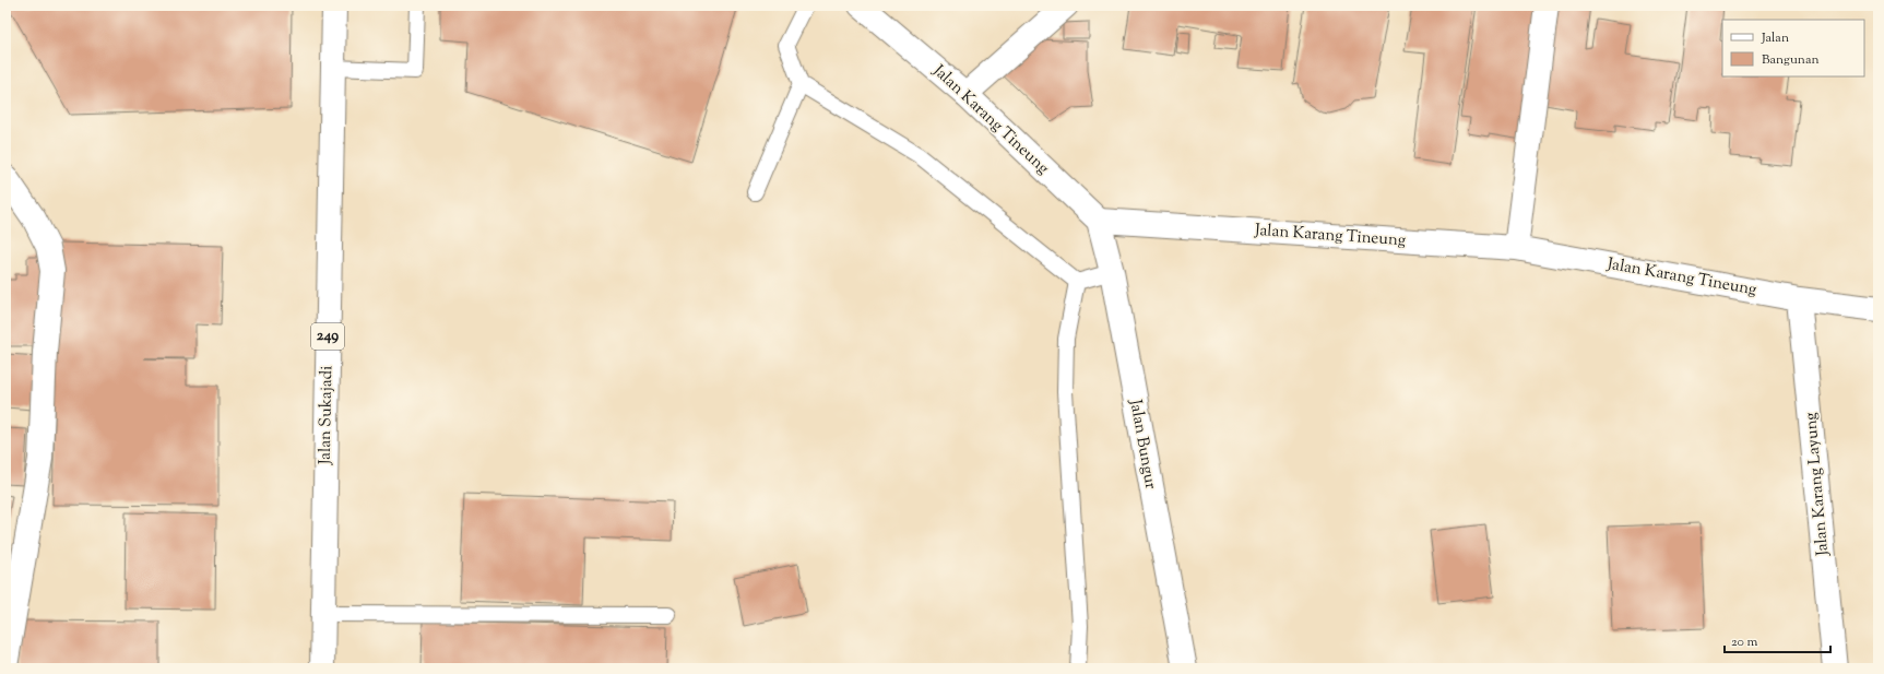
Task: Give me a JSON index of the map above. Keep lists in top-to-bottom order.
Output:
{
  "streets": {
    "street": [
      "Jalan Karang Tineung",
      "249",
      "Jalan Sukajadi",
      "Jalan Bungur",
      "Jalan Karang Layung"
    ]
  },
  "crossings": [
    ["Jalan Karang Tineung", "Jalan Bungur"],
    ["Jalan Karang Tineung", "Jalan Karang Layung"]
  ],
  "legend": ["Jalan", "Bangunan"],
  "scale_bar": "20 m"
}
